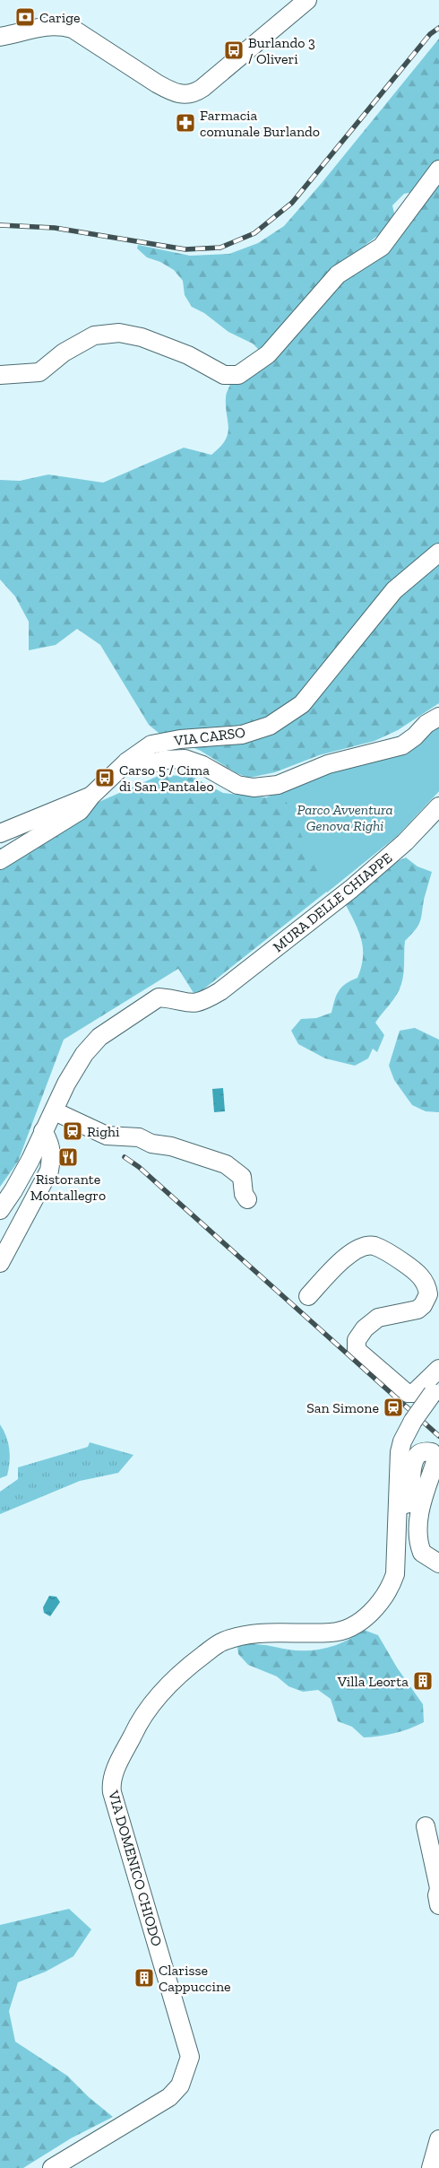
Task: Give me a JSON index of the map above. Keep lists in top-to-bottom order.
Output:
{
  "streets": {
    "street": ["VIA CARSO", "MURA DELLE CHIAPPE", "VIA DOMENICO CHIODO"]
  },
  "parks": ["Parco Avventura Genova Righi"],
  "places": {
    "bank": ["Carige"],
    "bus stop": ["Burlando 3 / Oliveri", "Carso 5 / Cima di San Pantaleo"],
    "pharmacy": ["Farmacia comunale Burlando"],
    "station": ["Righi", "San Simone"],
    "restaurant": ["Ristorante Montallegro"],
    "building": ["Villa Leorta", "Clarisse Cappuccine"]
  }
}
